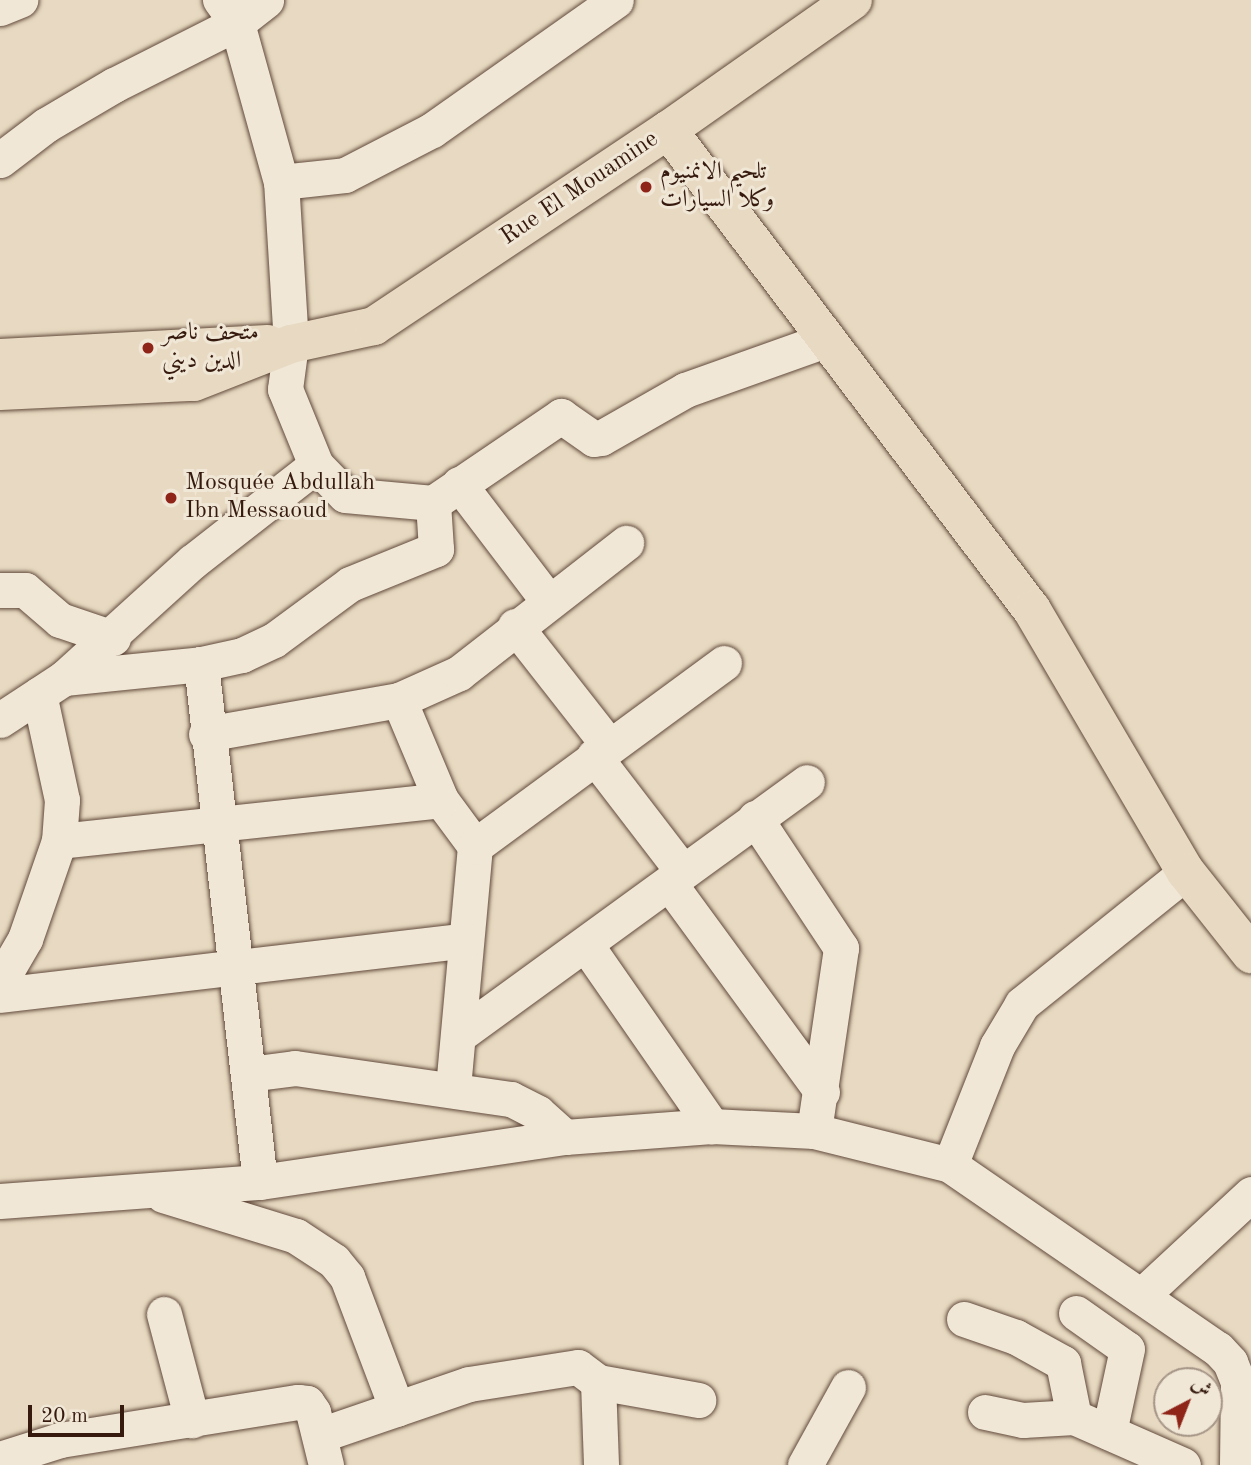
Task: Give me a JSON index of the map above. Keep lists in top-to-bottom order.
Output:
{
  "streets": {
    "main road": ["Rue El Mouamine"]
  },
  "places": ["تلحيم الانمنيوم وكلا السيارات", "متحف ناصر الدين ديني", "Mosquée Abdullah Ibn Messaoud"],
  "scale_bar": "20 m",
  "north": "top right"
}
